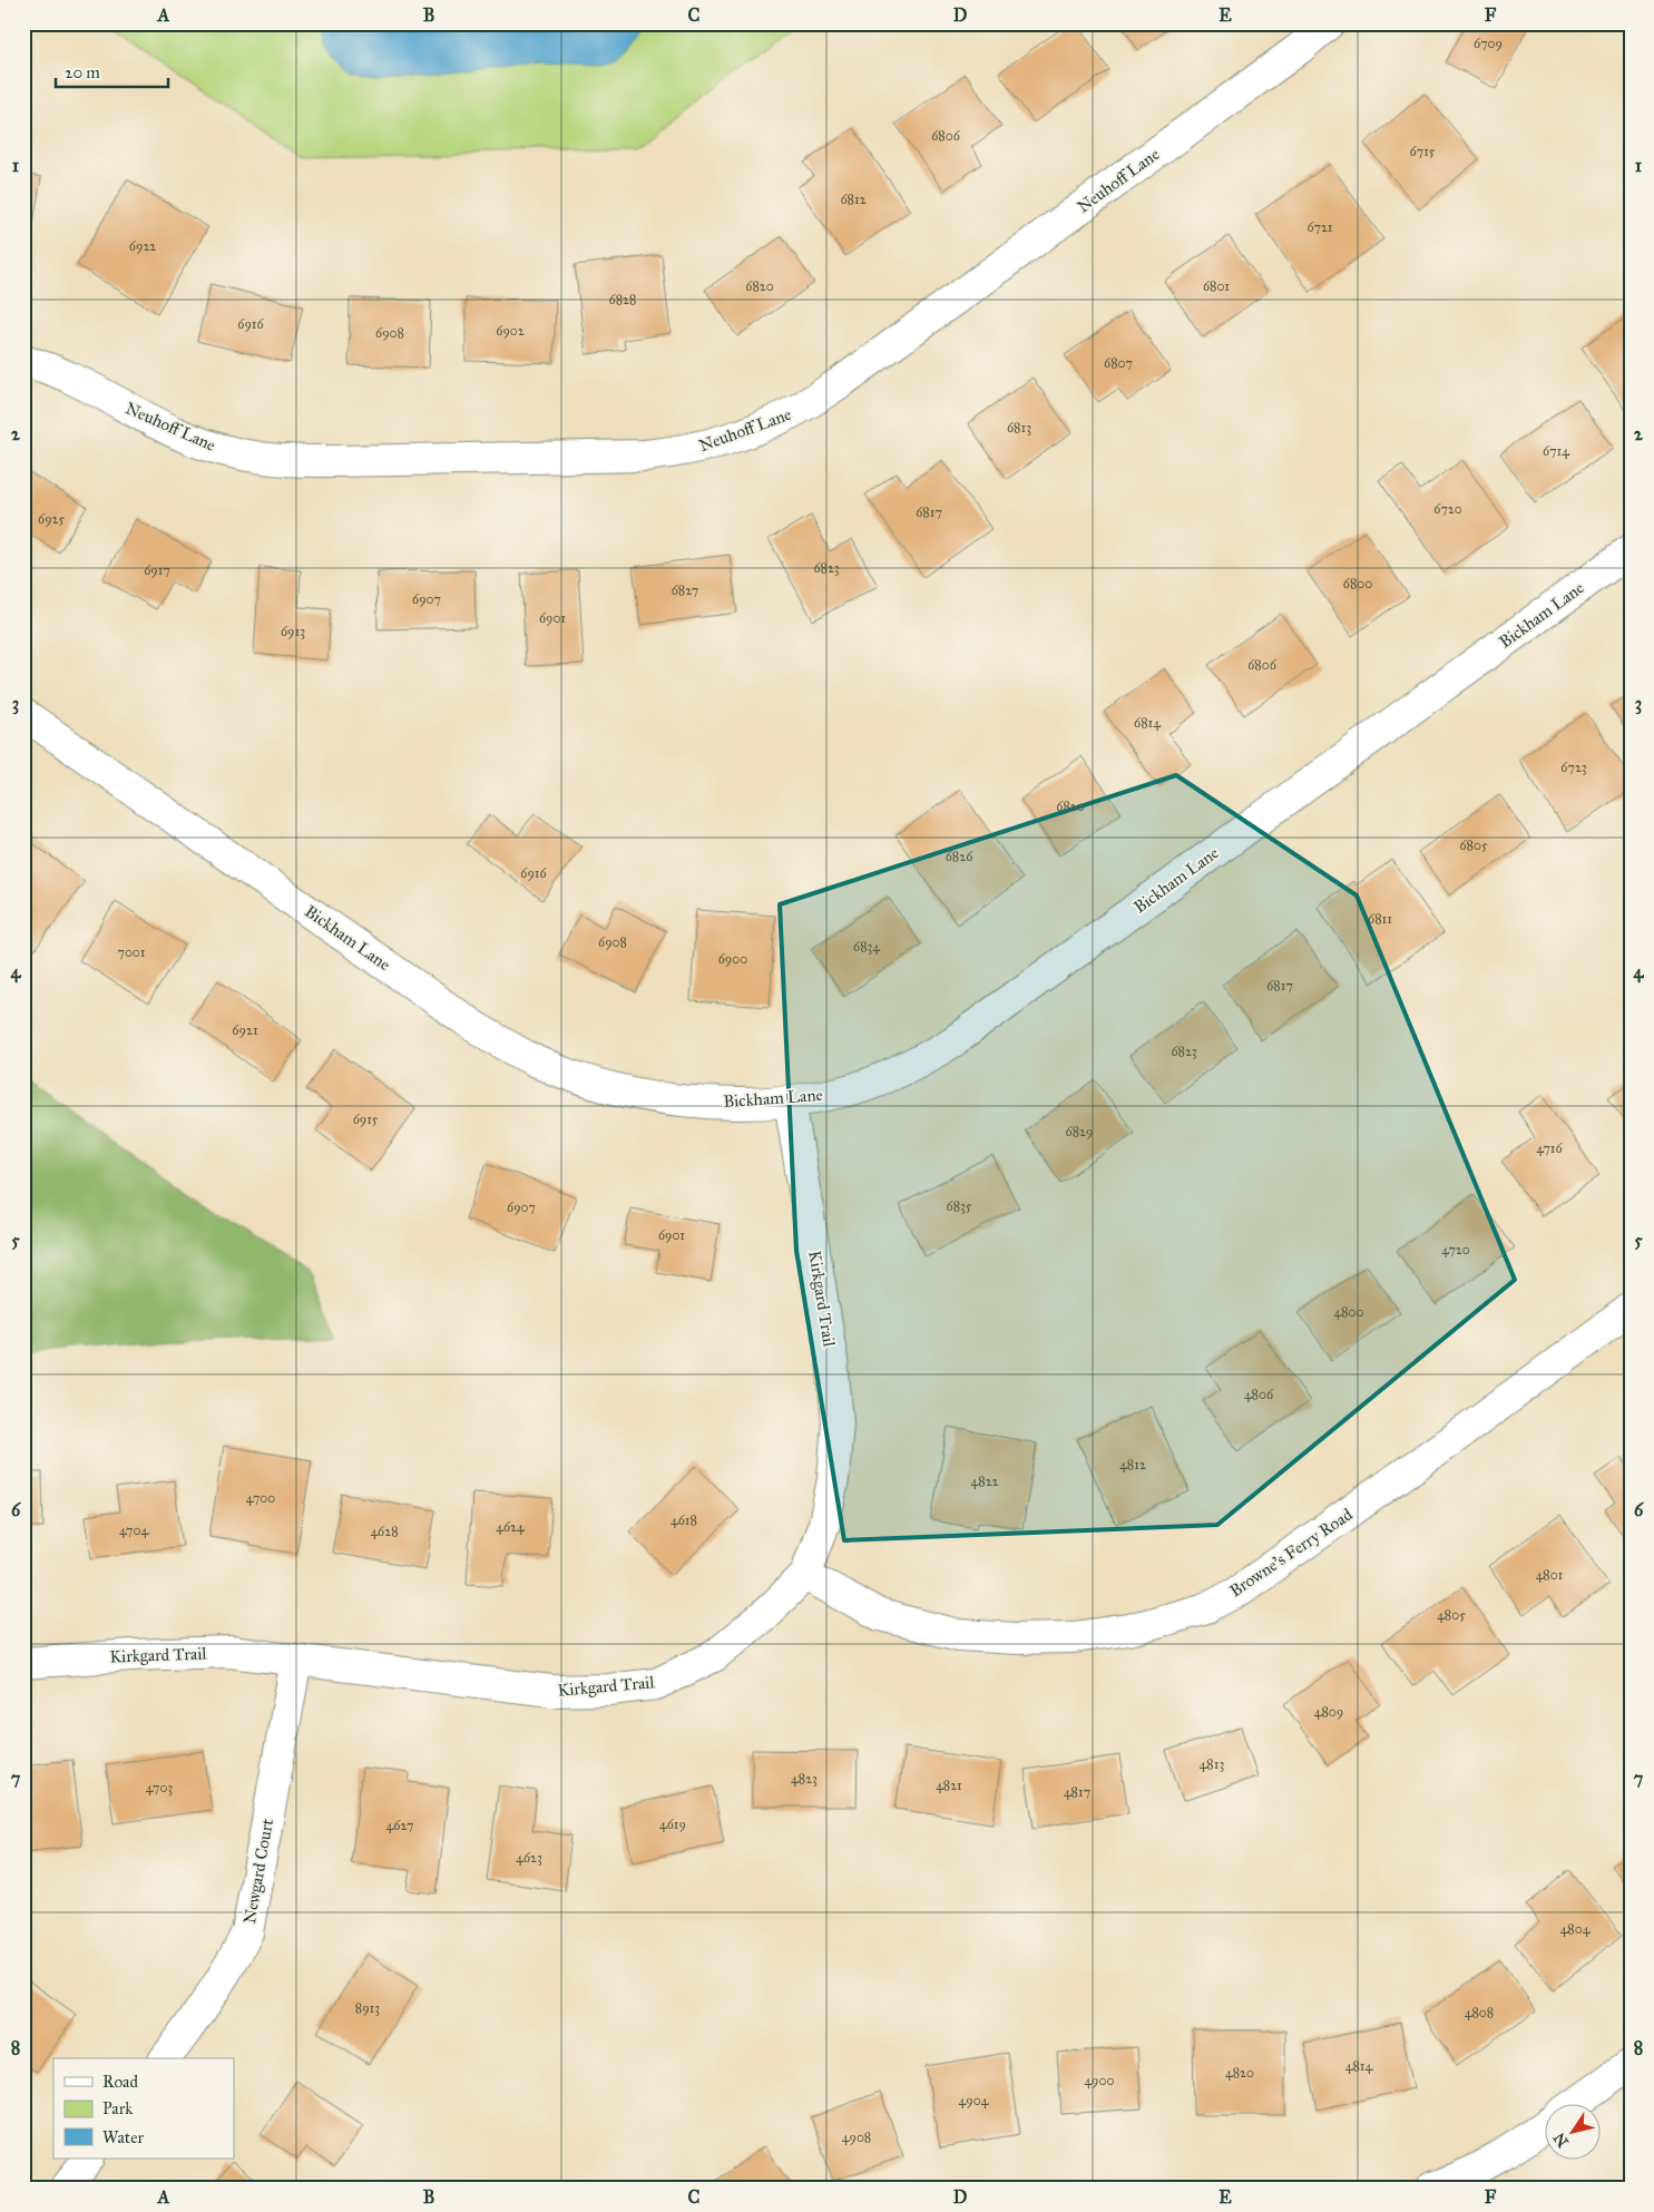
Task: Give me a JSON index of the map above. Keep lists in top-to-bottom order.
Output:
{
  "streets": {
    "street": [
      "Neuhoff Lane",
      "Bickham Lane",
      "Kirkgard Trail",
      "Browne's Ferry Road",
      "Newgard Court"
    ]
  },
  "crossings": [
    ["Bickham Lane", "Kirkgard Trail"],
    ["Kirkgard Trail", "Browne's Ferry Road"],
    ["Kirkgard Trail", "Newgard Court"]
  ],
  "house_numbers": [
    "6709",
    "6806",
    "6715",
    "6812",
    "6721",
    "6922",
    "6820",
    "6801",
    "6828",
    "6916",
    "6902",
    "6908",
    "6807",
    "6813",
    "6714",
    "6720",
    "6817",
    "6925",
    "6823",
    "6917",
    "6800",
    "6827",
    "6907",
    "6901",
    "6913",
    "6806",
    "6814",
    "6723",
    "6820",
    "6805",
    "6826",
    "6916",
    "6811",
    "6908",
    "6834",
    "7001",
    "6900",
    "6817",
    "6921",
    "6823",
    "6915",
    "6829",
    "4716",
    "6835",
    "6907",
    "6901",
    "4720",
    "4800",
    "4806",
    "4812",
    "4822",
    "4700",
    "4618",
    "4624",
    "4704",
    "4628",
    "4801",
    "4805",
    "4809",
    "4813",
    "4823",
    "4821",
    "4703",
    "4817",
    "4619",
    "4627",
    "4623",
    "4804",
    "8913",
    "4808",
    "4814",
    "4820",
    "4900",
    "4904",
    "4908"
  ],
  "legend": ["Road", "Park", "Water"],
  "scale_bar": "20 m",
  "north": "bottom left",
  "grid": {
    "columns": [
      "A",
      "B",
      "C",
      "D",
      "E",
      "F"
    ],
    "rows": [
      "1",
      "2",
      "3",
      "4",
      "5",
      "6",
      "7",
      "8"
    ]
  }
}
